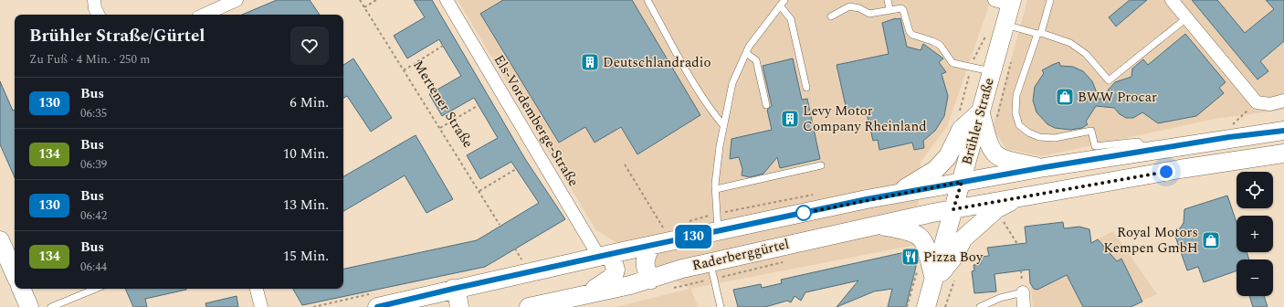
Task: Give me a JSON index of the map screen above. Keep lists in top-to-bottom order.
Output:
{
  "streets": {
    "main road": ["Brühler Straße", "Raderberggürtel"],
    "street": ["Els-Vordemberge-Straße"],
    "path": ["Mertener Straße"]
  },
  "crossings": [
    ["Els-Vordemberge-Straße", "Raderberggürtel"],
    ["Brühler Straße", "Raderberggürtel"]
  ],
  "places": {
    "building": ["Deutschlandradio", "Levy Motor Company Rheinland"],
    "shop": ["BWW Procar", "Royal Motors Kempen GmbH"],
    "restaurant": ["Pizza Boy"]
  },
  "lines": ["bus line 130"],
  "page": {
    "on_map": "130",
    "heading": ["Brühler Straße/Gürtel", "Zu Fuß · 4 Min. · 250 m"],
    "list": [
      {
        "mark": "130",
        "name": "Bus",
        "note": "06:35",
        "value": "6 Min."
      },
      {
        "mark": "134",
        "name": "Bus",
        "note": "06:39",
        "value": "10 Min."
      },
      {
        "mark": "130",
        "name": "Bus",
        "note": "06:42",
        "value": "13 Min."
      },
      {
        "mark": "134",
        "name": "Bus",
        "note": "06:44",
        "value": "15 Min."
      }
    ],
    "map_buttons": ["+", "−"]
  }
}
